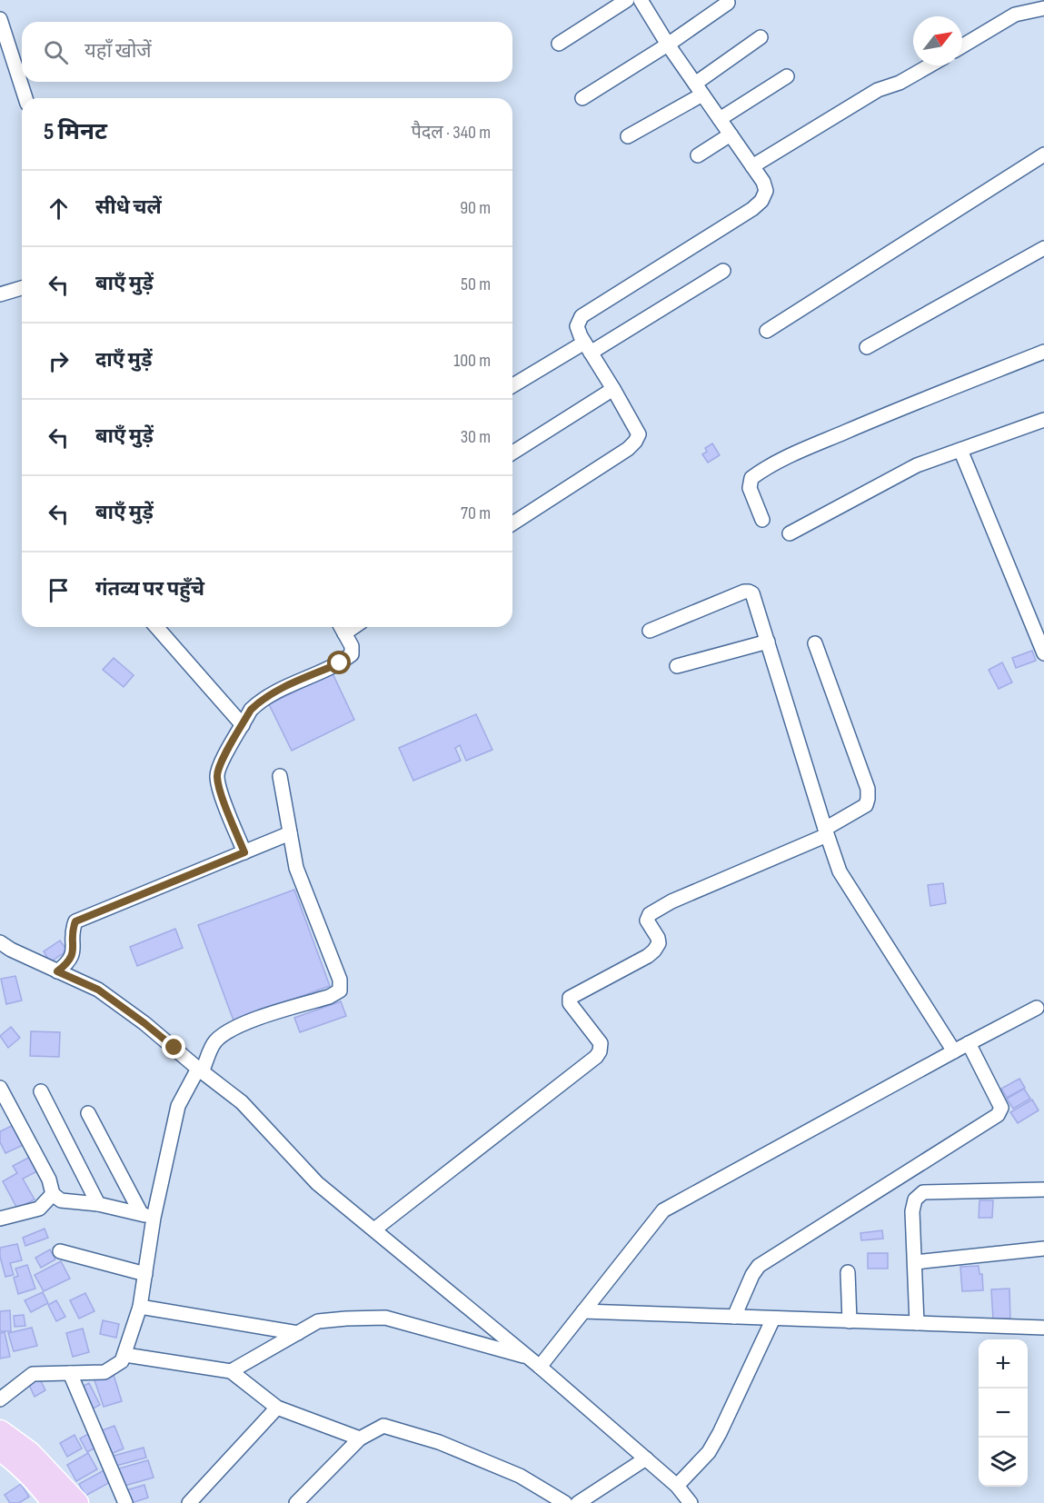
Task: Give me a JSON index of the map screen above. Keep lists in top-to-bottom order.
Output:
{
  "north": "top right",
  "page": {
    "search": "यहाँ खोजें",
    "heading": ["5 मिनट", "पैदल · 340 m"],
    "list": [
      ["सीधे चलें", "90 m"],
      ["बाएँ मुड़ें", "50 m"],
      ["दाएँ मुड़ें", "100 m"],
      ["बाएँ मुड़ें", "30 m"],
      ["बाएँ मुड़ें", "70 m"],
      "गंतव्य पर पहुँचे"
    ],
    "map_buttons": ["+", "−"]
  }
}
